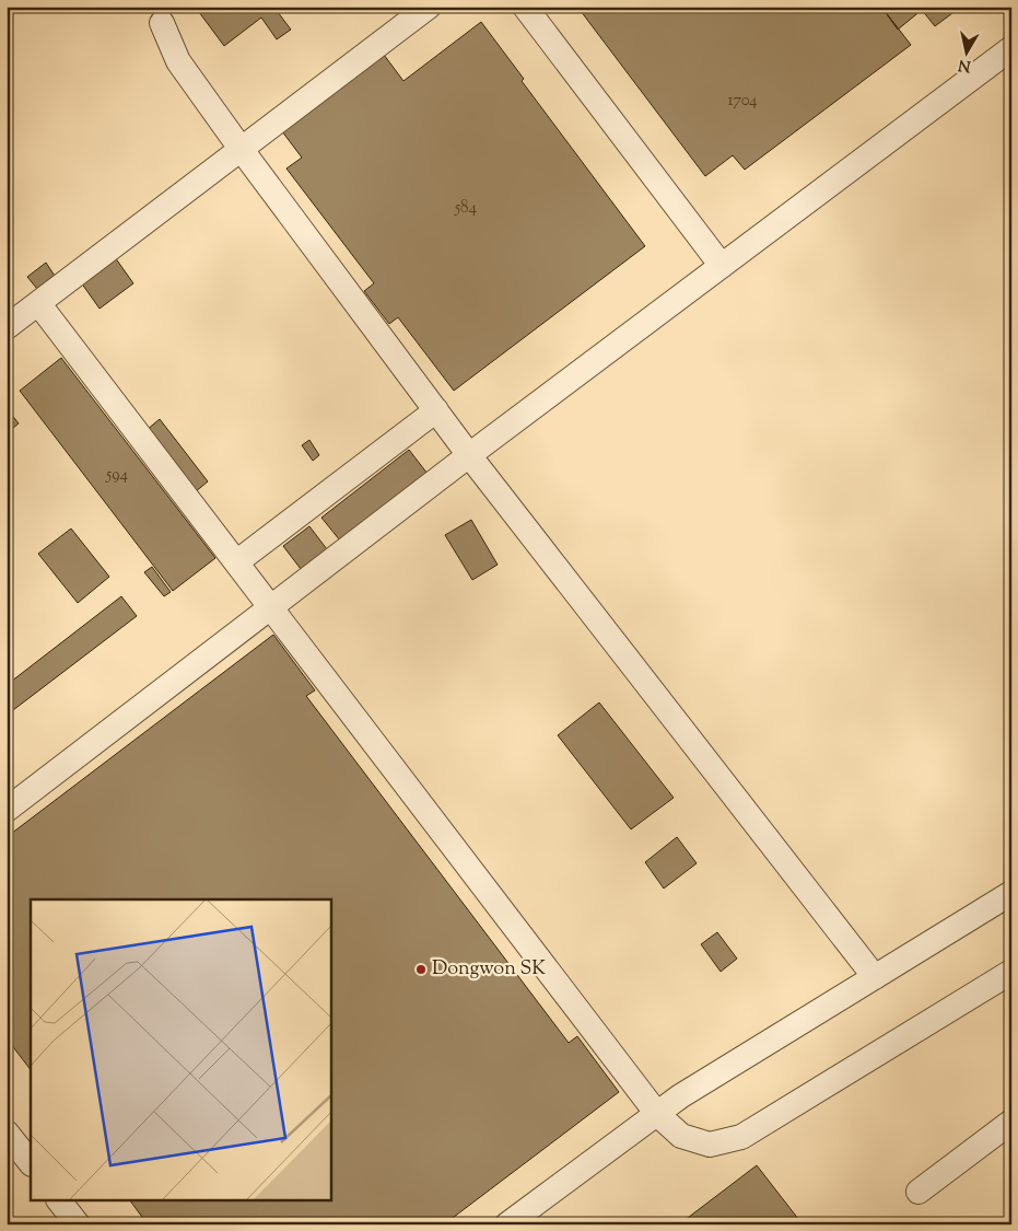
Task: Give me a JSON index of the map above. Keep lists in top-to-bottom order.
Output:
{
  "places": ["Dongwon SK"],
  "house_numbers": ["1704", "584", "594"],
  "north": "bottom"
}
